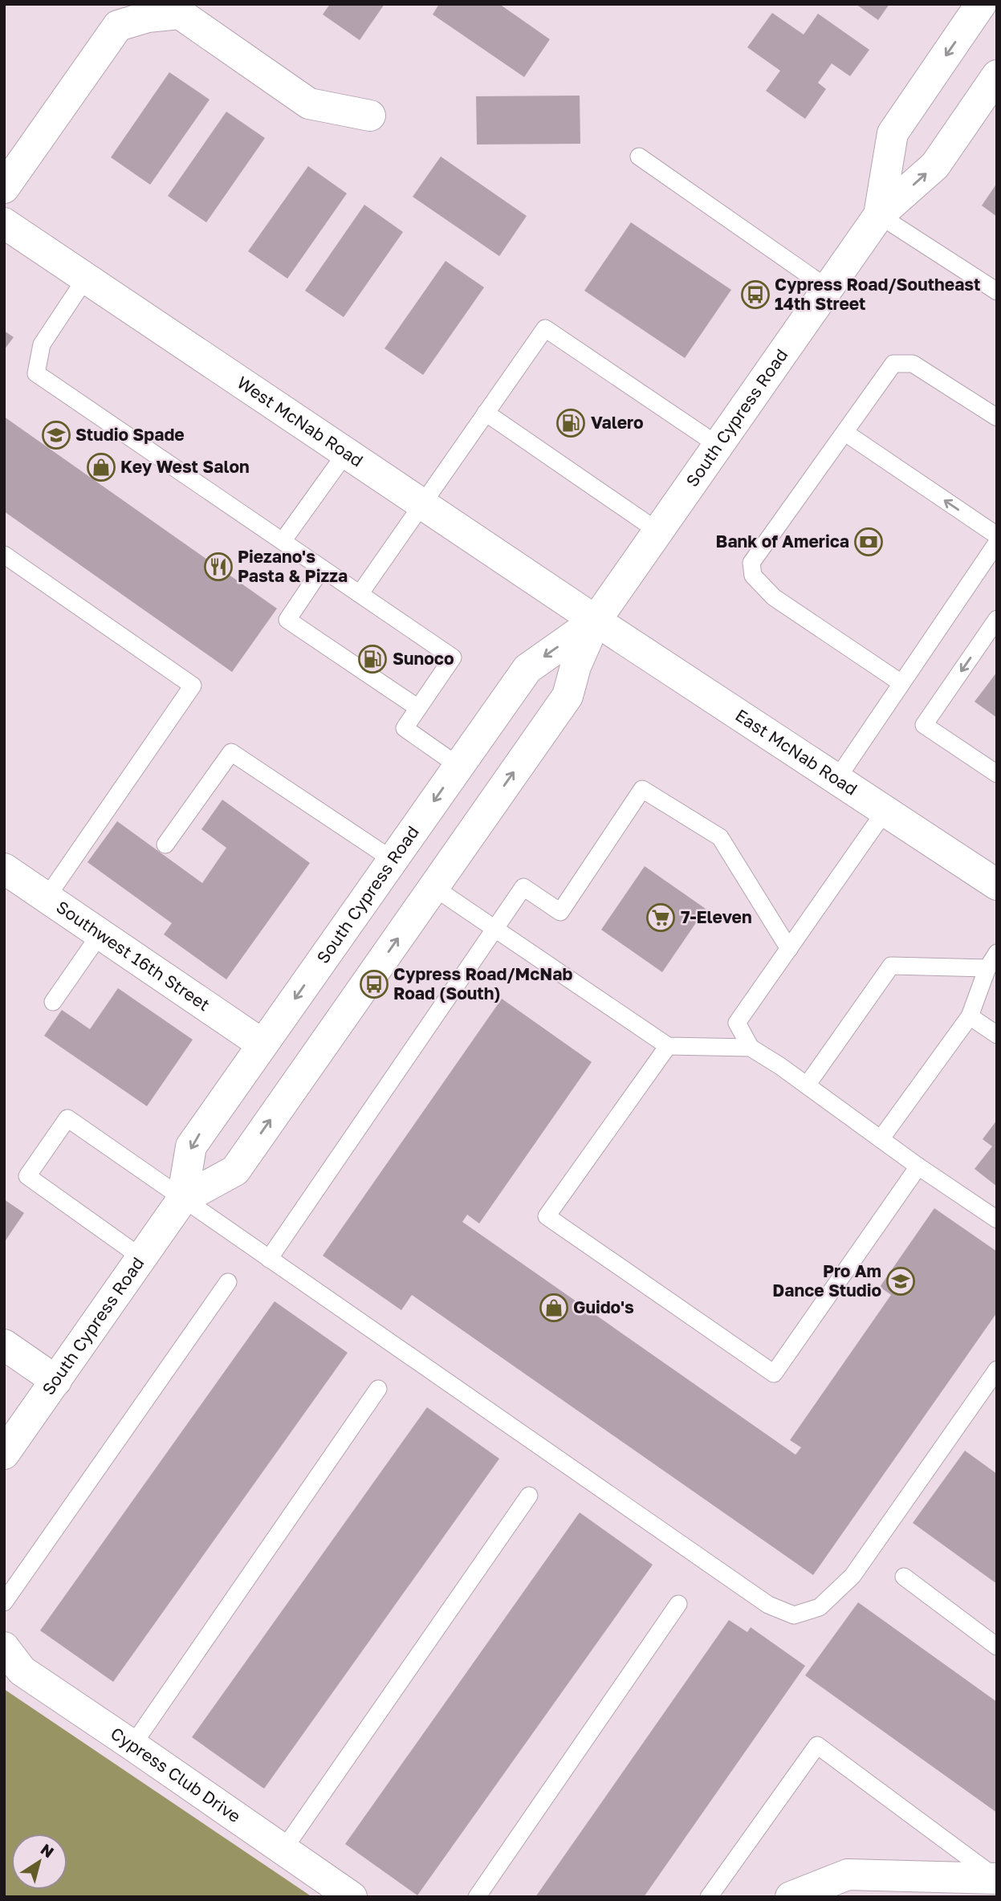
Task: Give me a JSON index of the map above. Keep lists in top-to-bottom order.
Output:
{
  "streets": {
    "street": [
      "South Cypress Road",
      "West McNab Road",
      "East McNab Road",
      "Southwest 16th Street",
      "Cypress Club Drive"
    ]
  },
  "crossings": [
    ["South Cypress Road", "West McNab Road"],
    ["South Cypress Road", "East McNab Road"],
    ["South Cypress Road", "Southwest 16th Street"],
    ["West McNab Road", "East McNab Road"]
  ],
  "places": {
    "bus stop": ["Cypress Road/Southeast 14th Street", "Cypress Road/McNab Road (South)"],
    "fuel station": ["Valero", "Sunoco"],
    "school or university": ["Studio Spade", "Pro Am Dance Studio"],
    "shop": ["Key West Salon", "Guido's"],
    "bank": ["Bank of America"],
    "restaurant": ["Piezano's Pasta & Pizza"],
    "supermarket": ["7-Eleven"]
  },
  "north": "top right"
}
